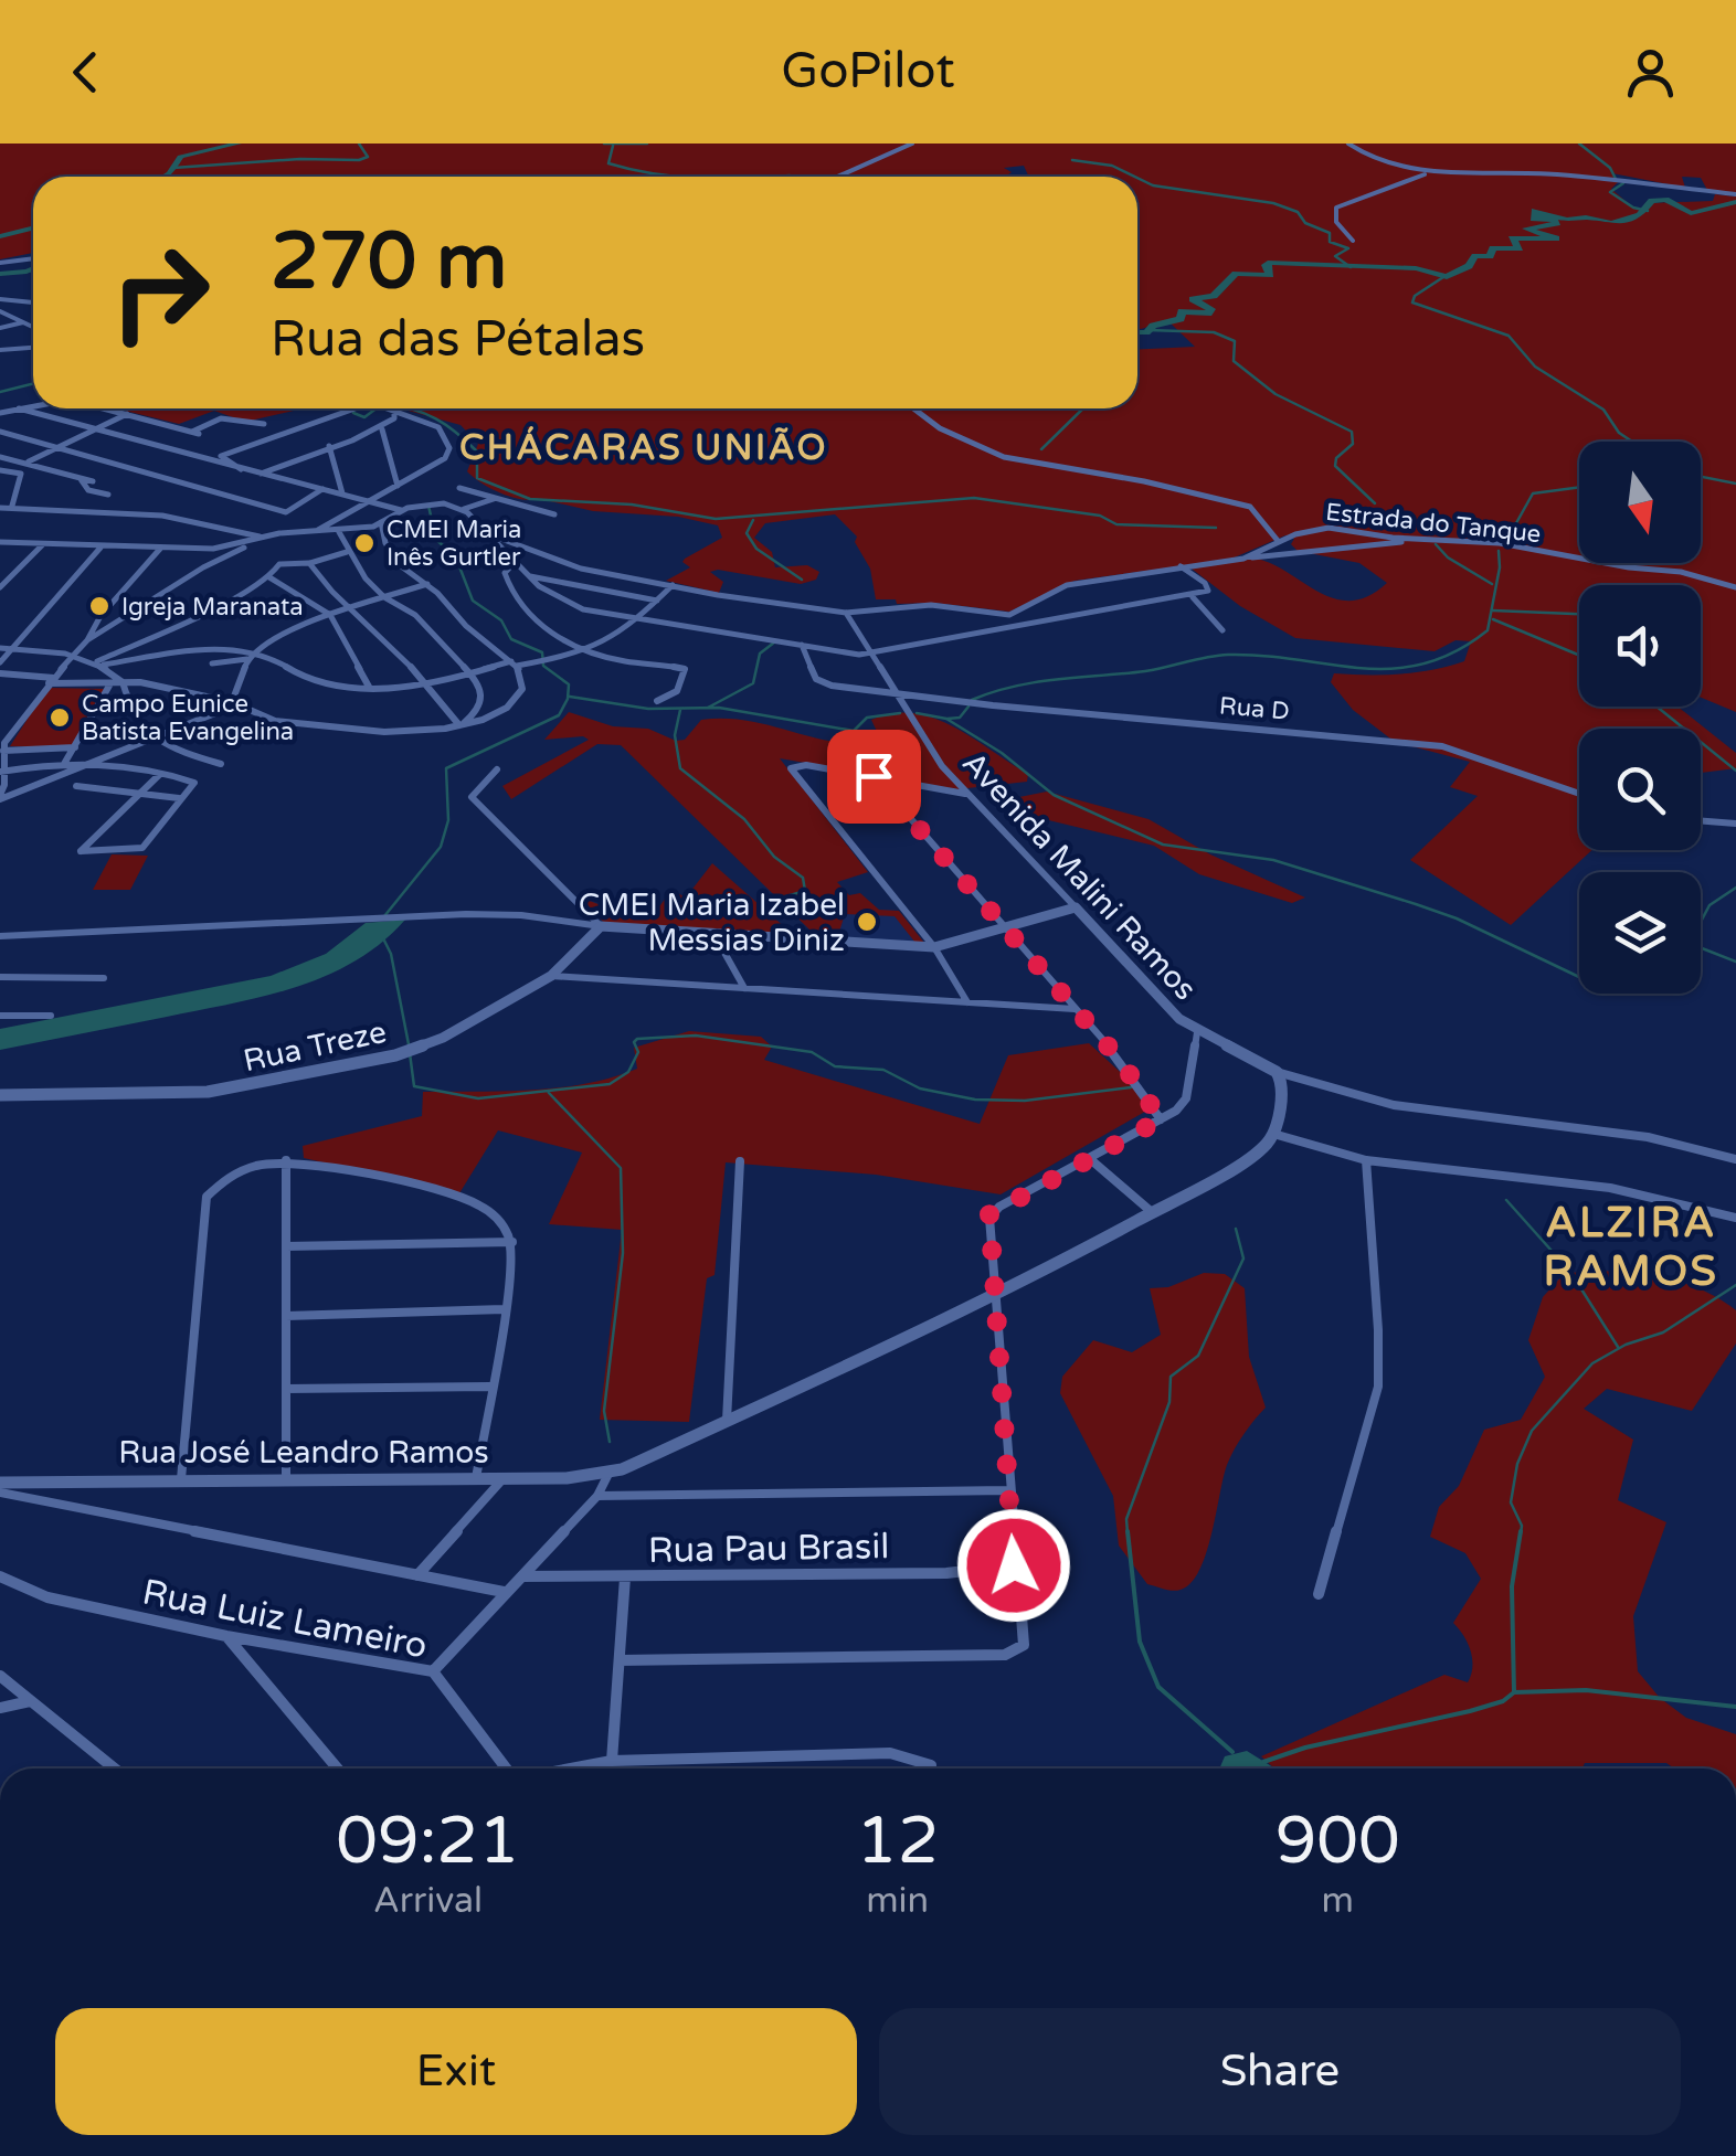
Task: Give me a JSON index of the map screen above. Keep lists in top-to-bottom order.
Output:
{
  "streets": {
    "street": [
      "Estrada do Tanque",
      "Rua D",
      "Avenida Malini Ramos",
      "Rua Treze",
      "Rua José Leandro Ramos",
      "Rua Pau Brasil",
      "Rua Luiz Lameiro"
    ]
  },
  "crossings": [
    ["Rua D", "Avenida Malini Ramos"]
  ],
  "districts": ["CHÁCARAS UNIÃO", "ALZIRA RAMOS"],
  "places": [
    "CMEI Maria Inês Gurtler",
    "Igreja Maranata",
    "Campo Eunice Batista Evangelina",
    "CMEI Maria Izabel Messias Diniz"
  ],
  "north": "bottom",
  "page": {
    "header": "GoPilot",
    "turn": ["270 m", "Rua das Pétalas"],
    "eta": [
      "09:21",
      "Arrival",
      "12",
      "min",
      "900",
      "m"
    ],
    "buttons": ["Exit", "Share"]
  }
}
